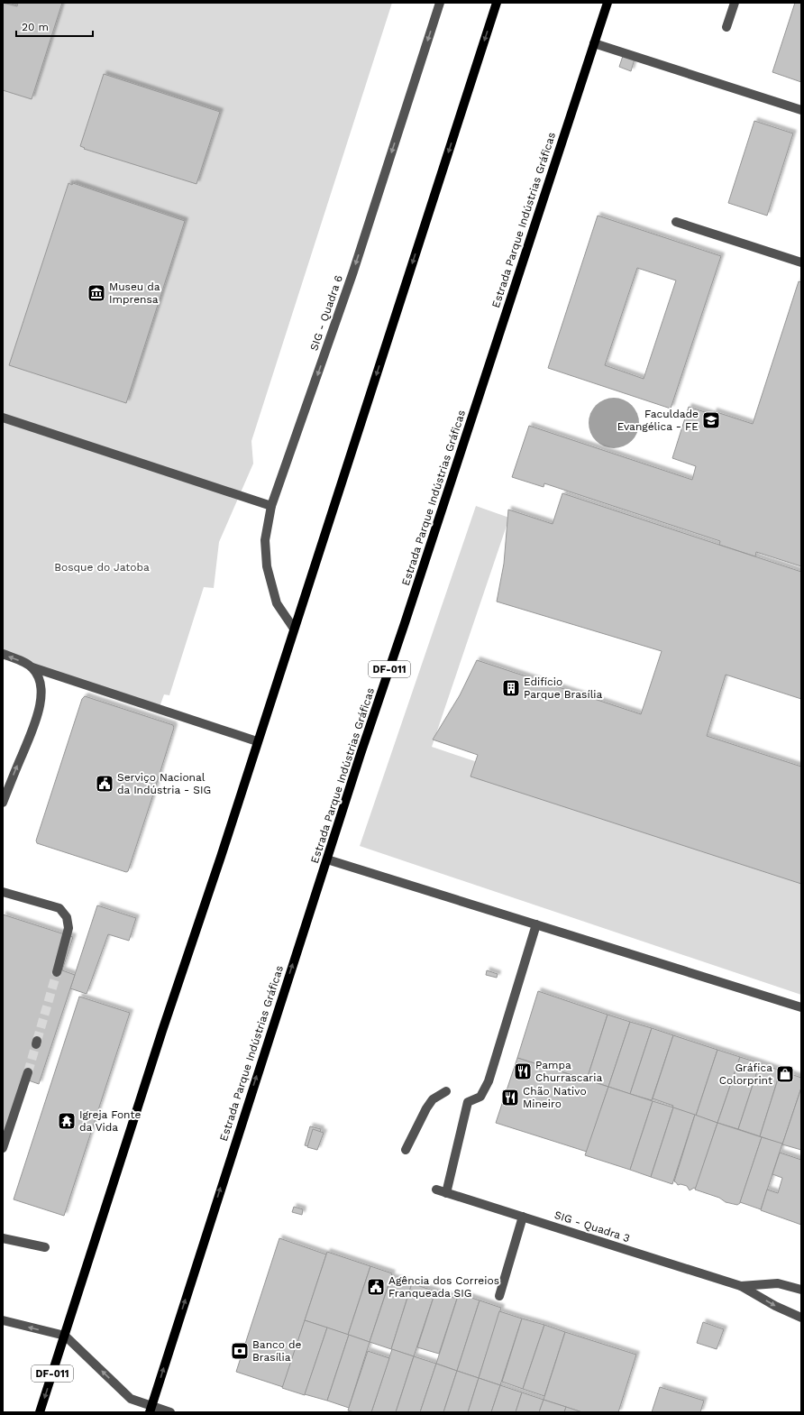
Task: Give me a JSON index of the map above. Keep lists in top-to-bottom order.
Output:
{
  "streets": {
    "main road": ["Estrada Parque Indústrias Gráficas", "DF-011"],
    "street": ["SIG - Quadra 6", "SIG - Quadra 3"]
  },
  "crossings": [
    ["SIG - Quadra 6", "DF-011"]
  ],
  "one_way": ["Estrada Parque Indústrias Gráficas", "SIG - Quadra 6"],
  "parks": ["Bosque do Jatoba"],
  "places": {
    "museum": ["Museu da Imprensa"],
    "school or university": ["Faculdade Evangélica - FE"],
    "building": ["Edifício Parque Brasília"],
    "public building": ["Serviço Nacional da Indústria - SIG", "Agência dos Correios Franqueada SIG"],
    "restaurant": ["Pampa Churrascaria", "Chão Nativo Mineiro"],
    "shop": ["Gráfica Colorprint"],
    "temple": ["Igreja Fonte da Vida"],
    "bank": ["Banco de Brasília"]
  },
  "scale_bar": "20 m"
}
